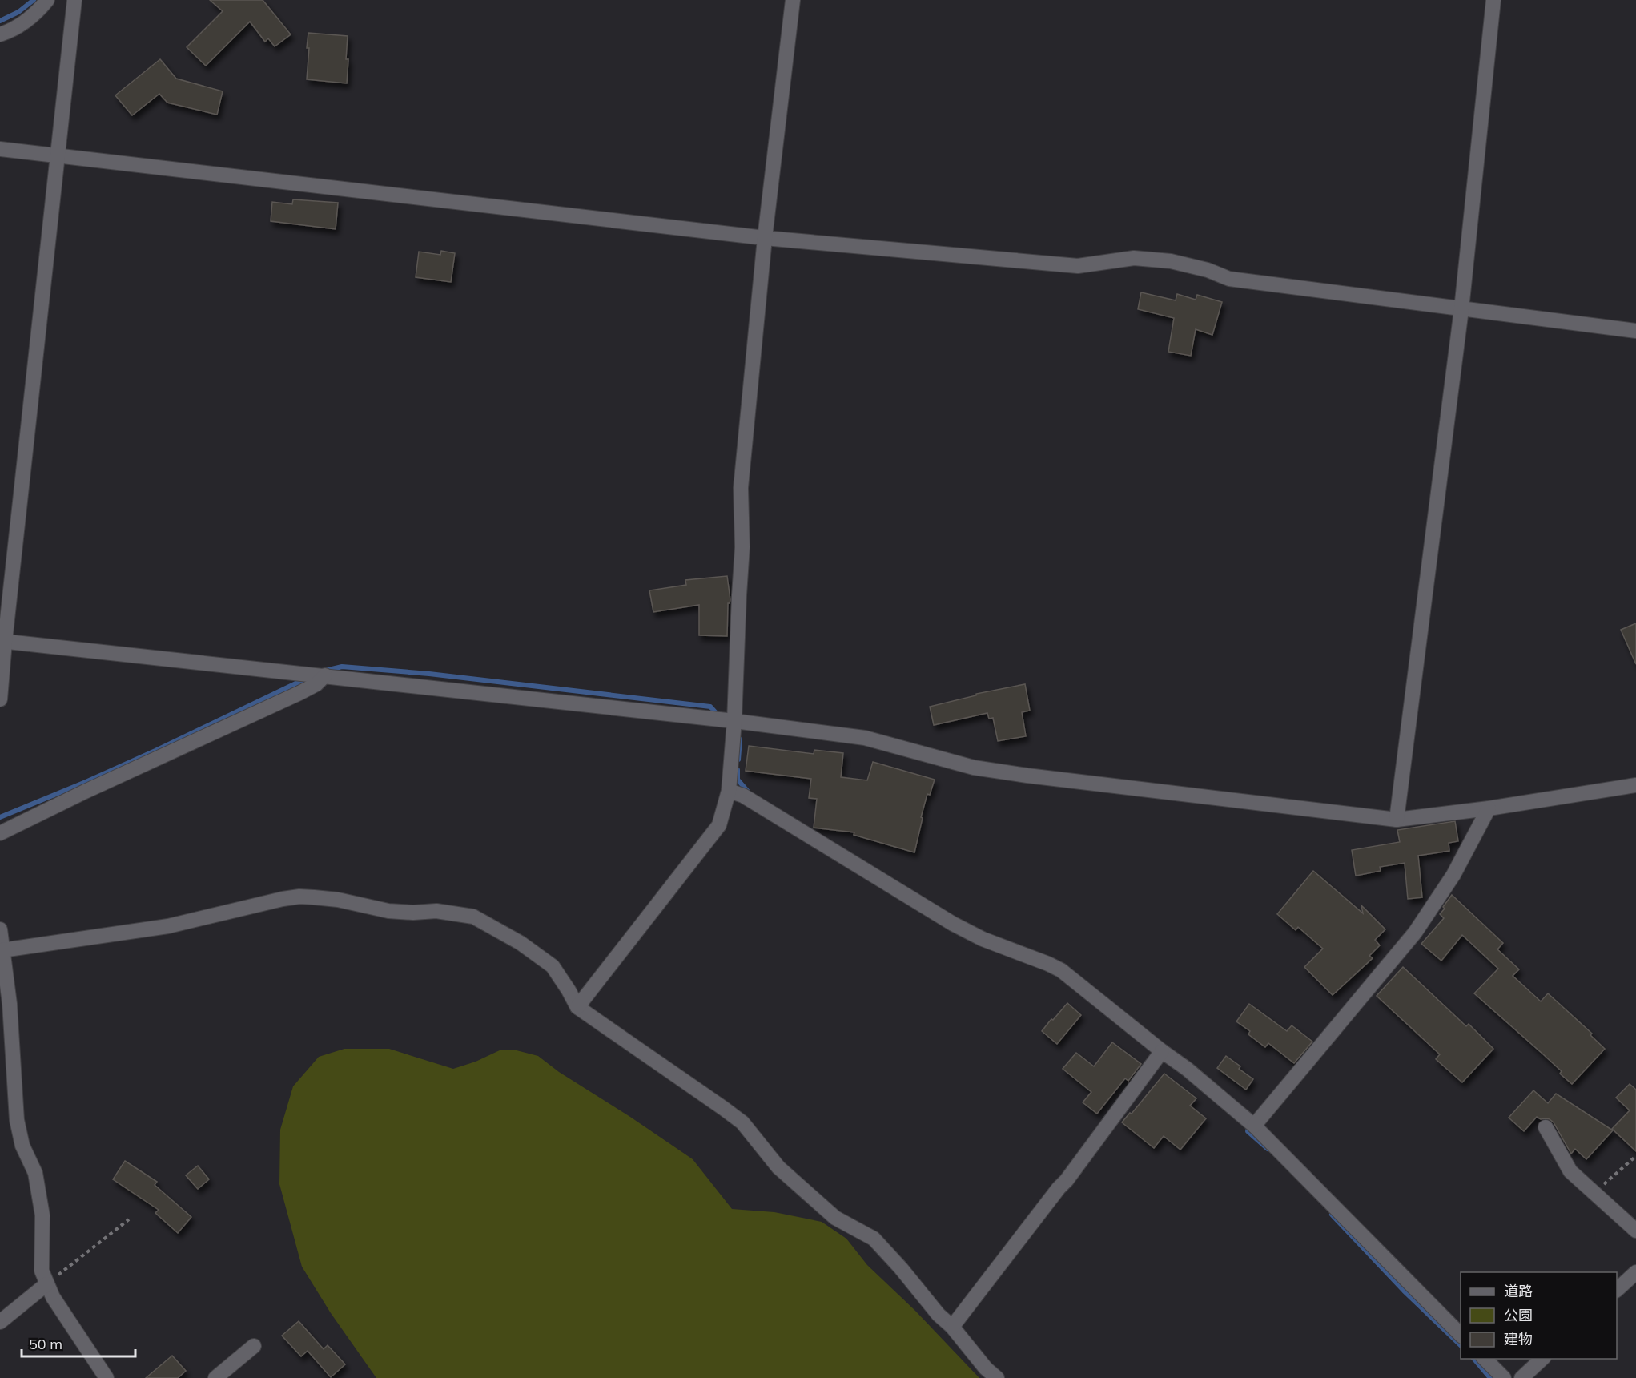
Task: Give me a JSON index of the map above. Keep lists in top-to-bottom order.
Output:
{
  "legend": ["道路", "公園", "建物"],
  "scale_bar": "50 m"
}
